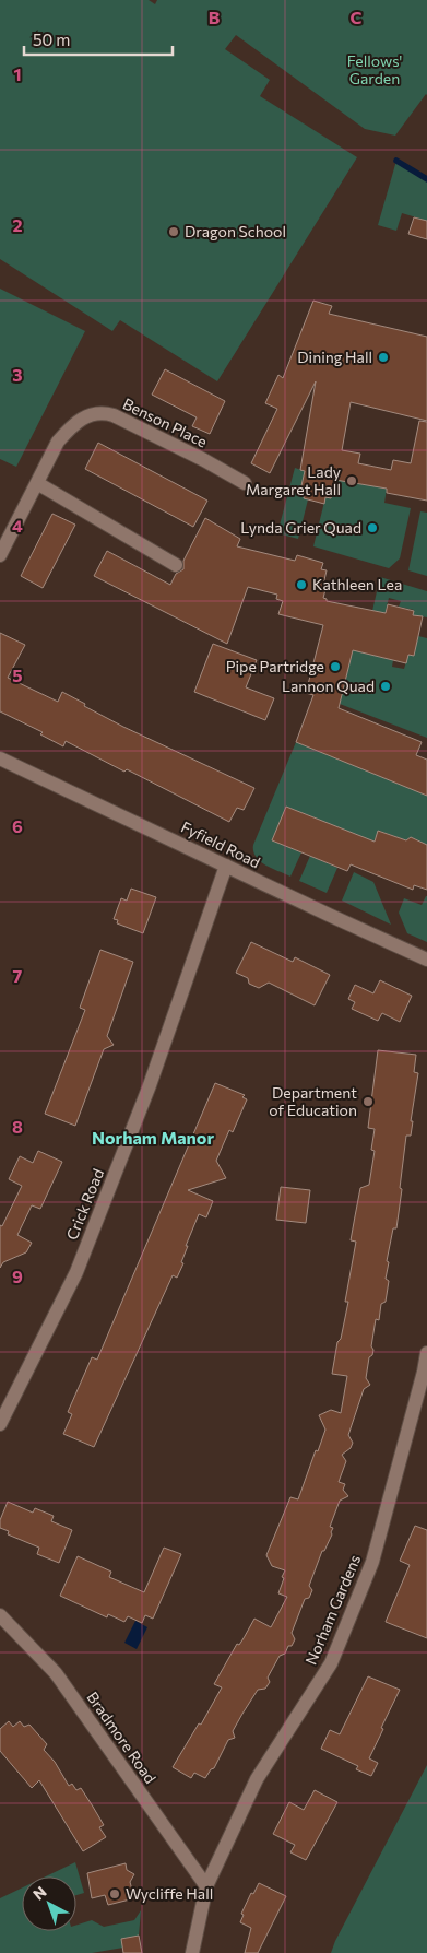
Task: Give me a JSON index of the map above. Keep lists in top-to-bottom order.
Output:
{
  "streets": {
    "street": [
      "Benson Place",
      "Fyfield Road",
      "Crick Road",
      "Norham Gardens",
      "Bradmore Road"
    ]
  },
  "crossings": [
    ["Fyfield Road", "Crick Road"],
    ["Norham Gardens", "Bradmore Road"]
  ],
  "districts": ["Norham Manor"],
  "parks": ["Fellows' Garden"],
  "places": [
    "Dragon School",
    "Dining Hall",
    "Lady Margaret Hall",
    "Lynda Grier Quad",
    "Kathleen Lea",
    "Pipe Partridge",
    "Lannon Quad",
    "Department of Education",
    "Wycliffe Hall"
  ],
  "scale_bar": "50 m",
  "north": "top left",
  "grid": {
    "columns": ["B", "C"],
    "rows": [
      "1",
      "2",
      "3",
      "4",
      "5",
      "6",
      "7",
      "8",
      "9"
    ]
  }
}
